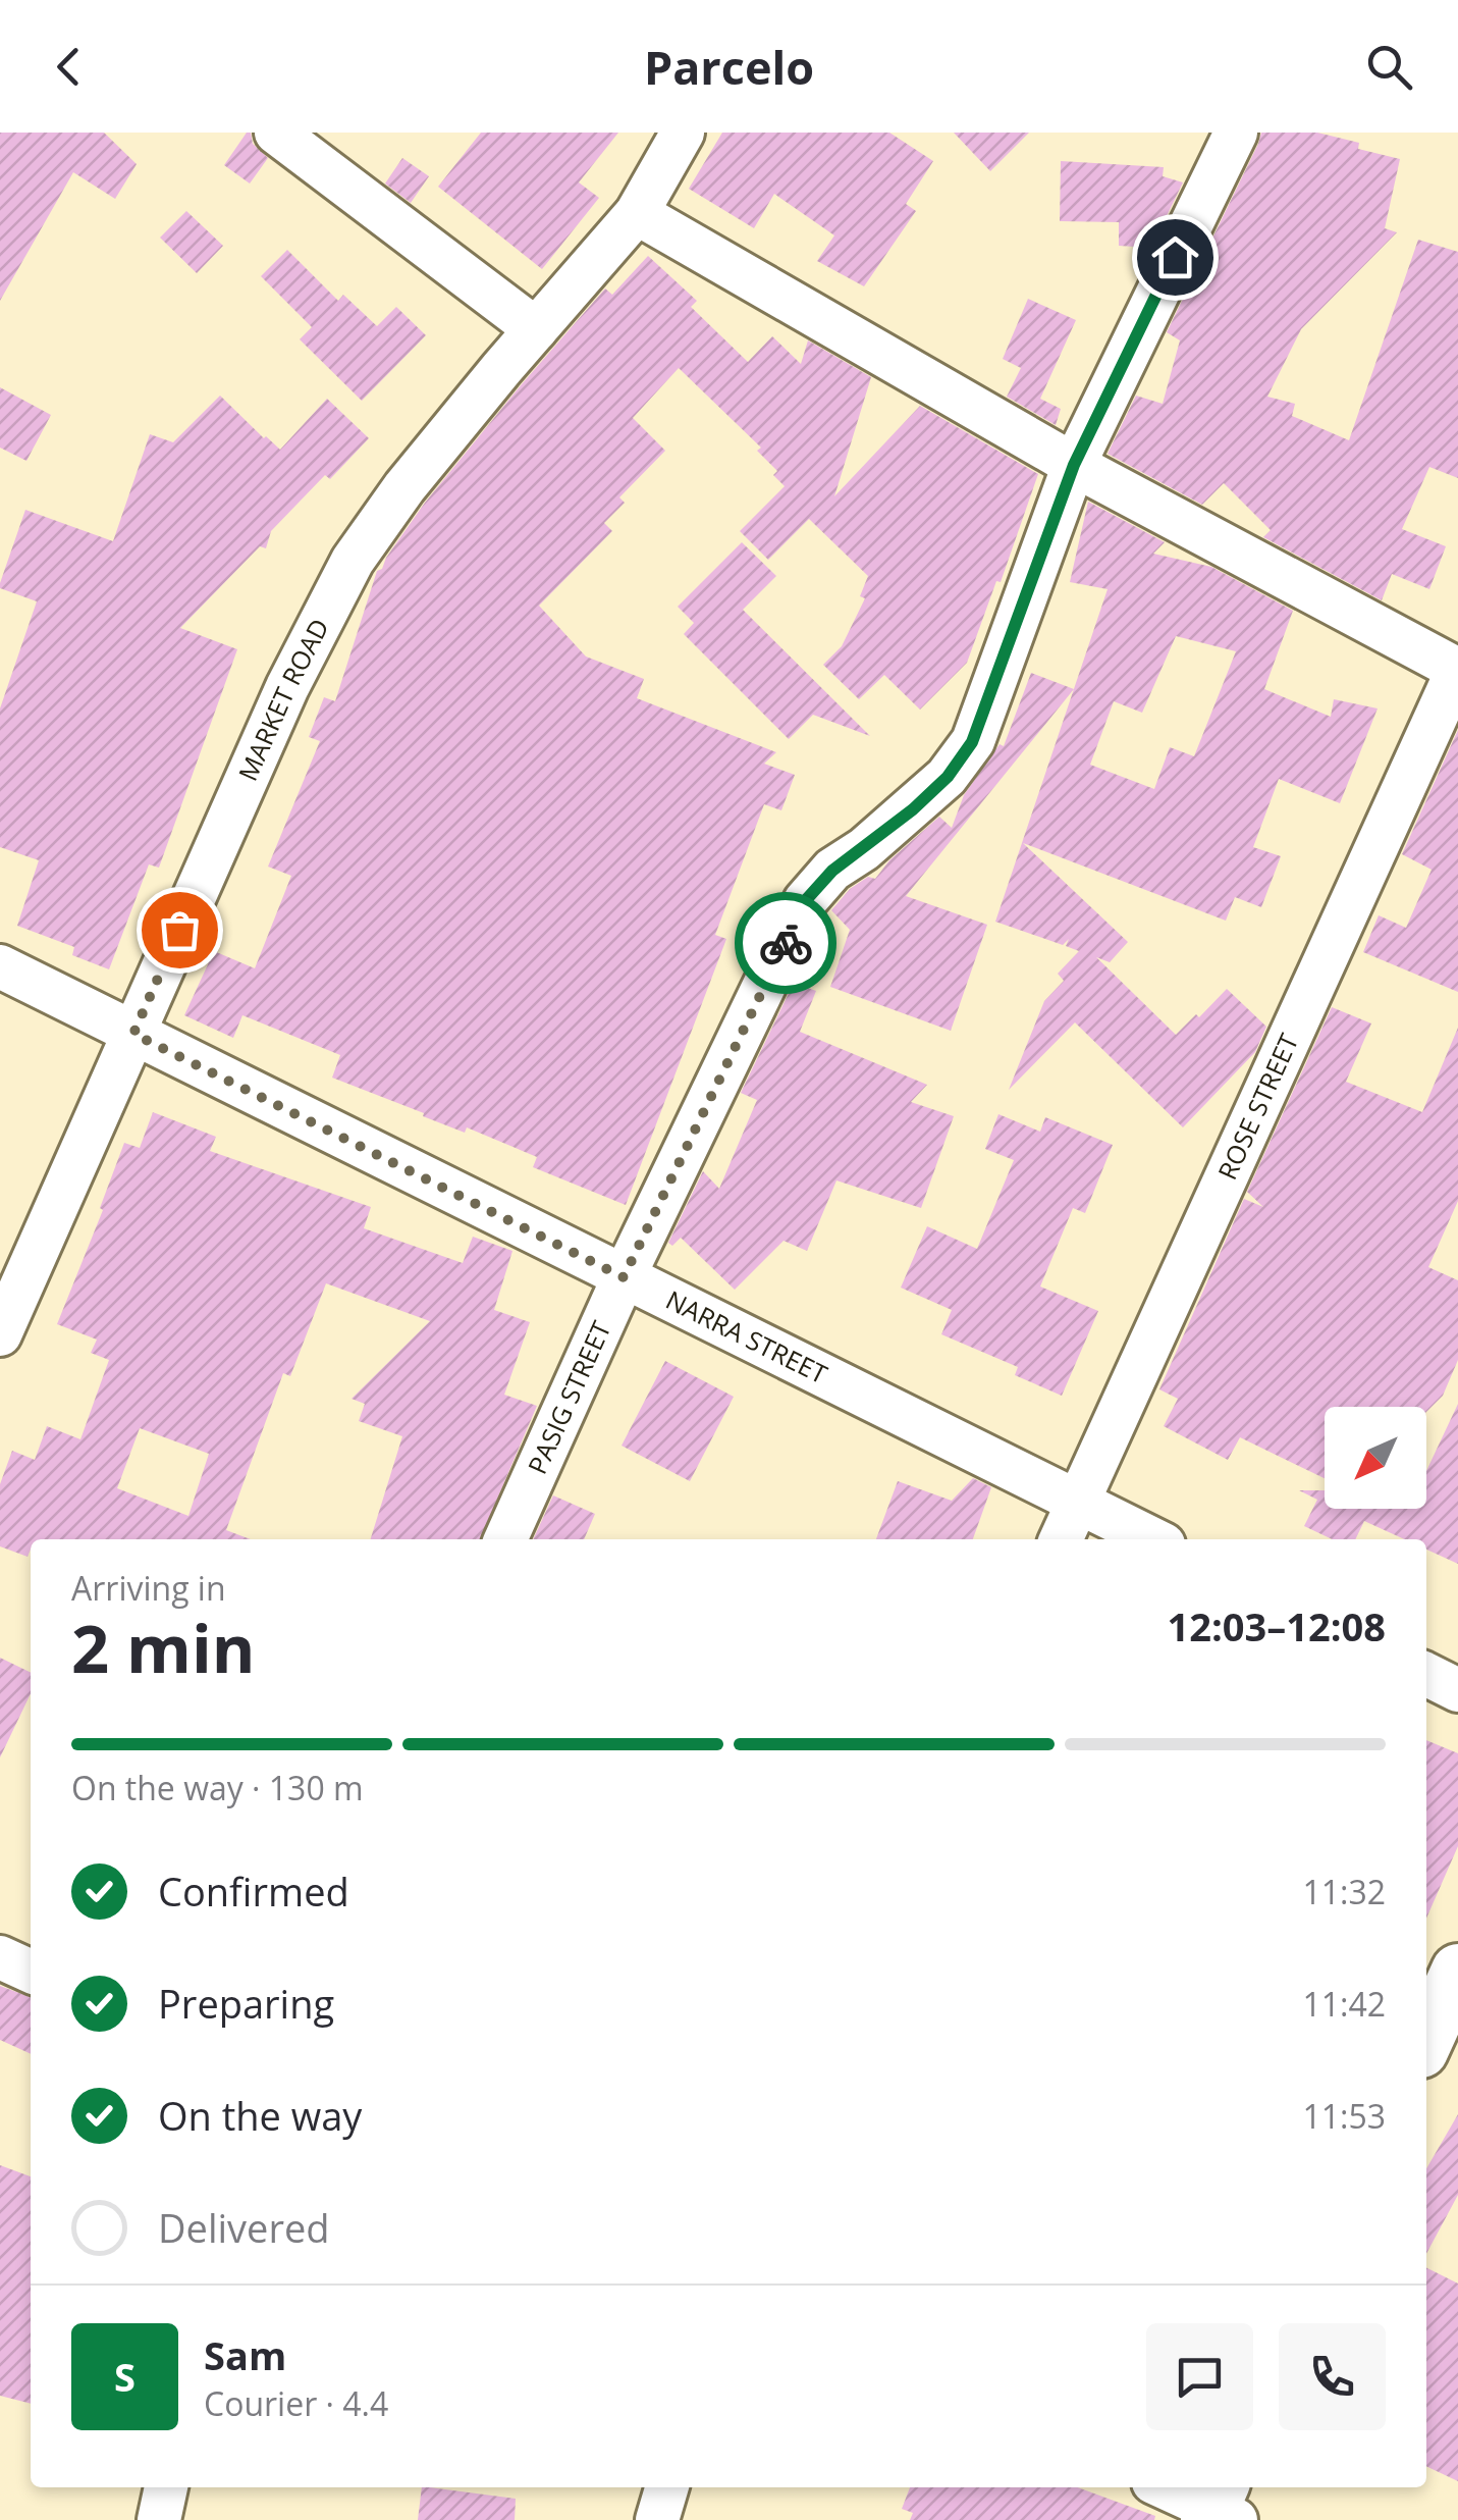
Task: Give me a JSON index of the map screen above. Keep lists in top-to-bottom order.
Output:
{
  "streets": {
    "street": [
      "MARKET ROAD",
      "ROSE STREET",
      "NARRA STREET",
      "PASIG STREET"
    ]
  },
  "crossings": [
    ["MARKET ROAD", "NARRA STREET"],
    ["ROSE STREET", "NARRA STREET"],
    ["NARRA STREET", "PASIG STREET"]
  ],
  "north": "bottom left",
  "page": {
    "header": "Parcelo",
    "heading": ["2 min", "Arriving in", "12:03–12:08"],
    "panel": ["Sam", "Courier · 4.4"],
    "bar": "On the way · 130 m",
    "list": [
      ["Confirmed", "11:32"],
      ["Preparing", "11:42"],
      ["On the way", "11:53"],
      "Delivered"
    ],
    "round": "S"
  }
}
